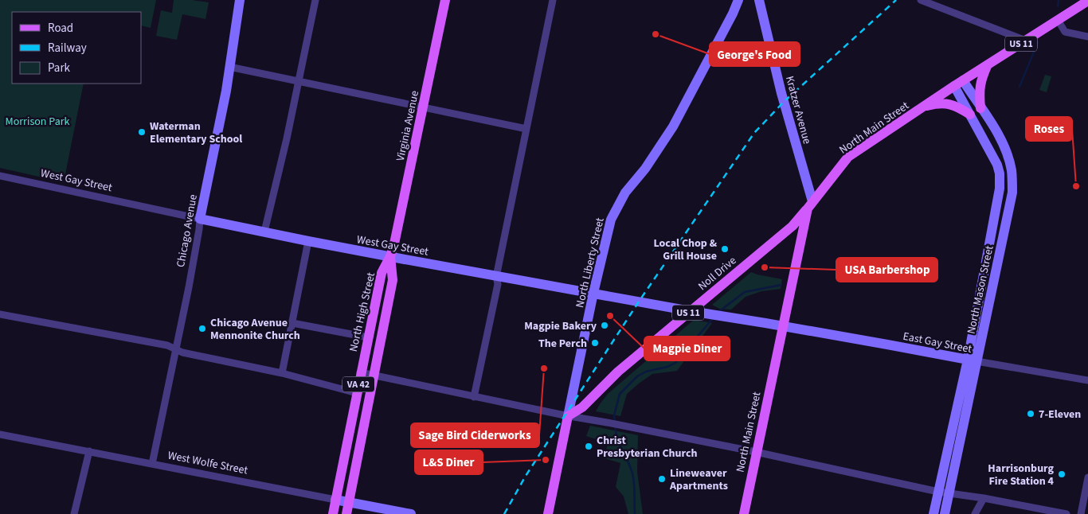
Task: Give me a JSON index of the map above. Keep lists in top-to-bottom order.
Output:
{
  "streets": {
    "main road": [
      "US 11",
      "Virginia Avenue",
      "North Main Street",
      "North Liberty Street",
      "Noll Drive",
      "North High Street",
      "VA 42"
    ],
    "street": [
      "Kratzer Avenue",
      "West Gay Street",
      "Chicago Avenue",
      "North Mason Street",
      "East Gay Street",
      "West Wolfe Street"
    ]
  },
  "crossings": [
    ["Kratzer Avenue", "North Main Street"],
    ["Kratzer Avenue", "Noll Drive"],
    ["Virginia Avenue", "West Gay Street"],
    ["Virginia Avenue", "North High Street"],
    ["North Main Street", "West Gay Street"],
    ["North Main Street", "Noll Drive"],
    ["North Main Street", "North Mason Street"],
    ["North Main Street", "East Gay Street"],
    ["West Gay Street", "Chicago Avenue"],
    ["West Gay Street", "North Liberty Street"],
    ["West Gay Street", "Noll Drive"],
    ["West Gay Street", "North High Street"],
    ["West Gay Street", "East Gay Street"],
    ["Chicago Avenue", "West Wolfe Street"],
    ["North Liberty Street", "Noll Drive"],
    ["North Mason Street", "East Gay Street"],
    ["North High Street", "West Wolfe Street"]
  ],
  "parks": ["Morrison Park"],
  "places": [
    "George's Food",
    "Waterman Elementary School",
    "Roses",
    "Local Chop & Grill House",
    "USA Barbershop",
    "Magpie Diner",
    "Magpie Bakery",
    "Chicago Avenue Mennonite Church",
    "The Perch",
    "Sage Bird Ciderworks",
    "7-Eleven",
    "Christ Presbyterian Church",
    "L&S Diner",
    "Harrisonburg Fire Station 4",
    "Lineweaver Apartments"
  ],
  "legend": ["Road", "Railway", "Park"]
}
